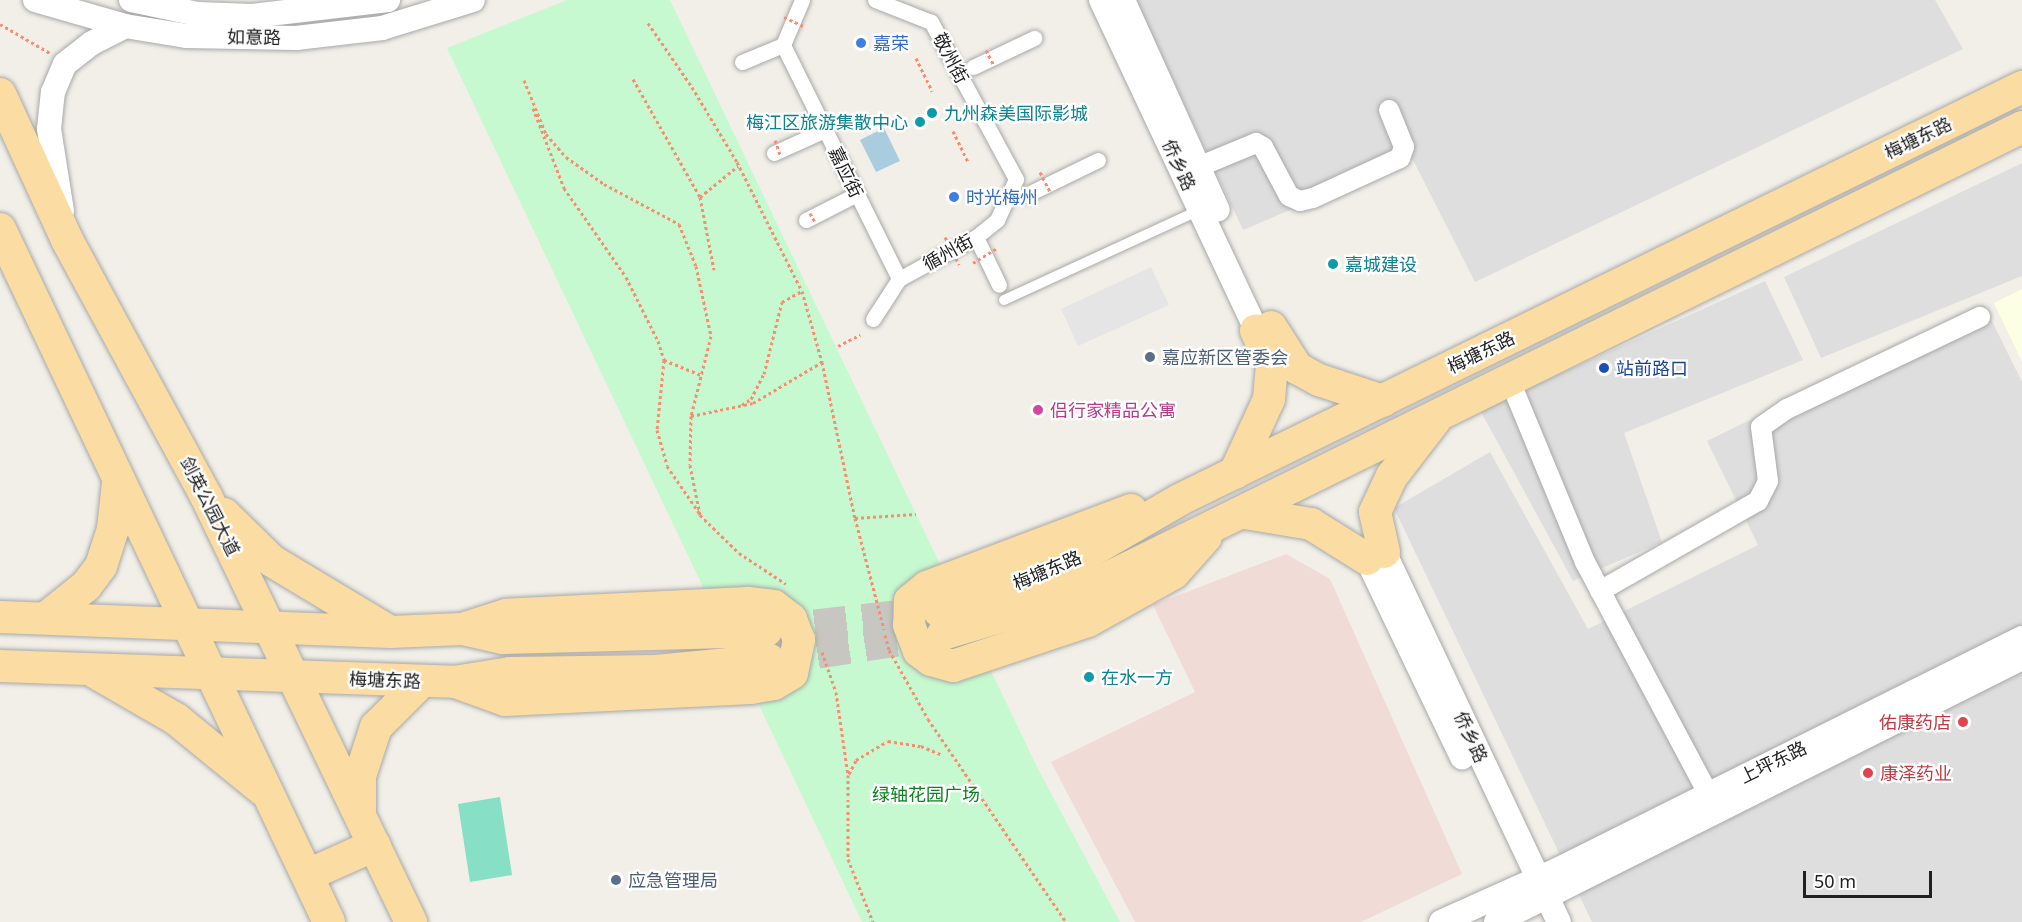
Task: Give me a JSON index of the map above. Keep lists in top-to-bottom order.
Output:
{
  "streets": {
    "main road": ["梅塘东路", "剑英公园大道"],
    "street": [
      "如意路",
      "敬州街",
      "侨乡路",
      "嘉应街",
      "循州街",
      "上坪东路"
    ]
  },
  "crossings": [
    ["敬州街", "循州街"],
    ["梅塘东路", "剑英公园大道"],
    ["侨乡路", "上坪东路"],
    ["嘉应街", "循州街"]
  ],
  "parks": ["绿轴花园广场"],
  "places": [
    "嘉荣",
    "九州森美国际影城",
    "梅江区旅游集散中心",
    "时光梅州",
    "嘉城建设",
    "嘉应新区管委会",
    "站前路口",
    "侣行家精品公寓",
    "在水一方",
    "佑康药店",
    "康泽药业",
    "应急管理局"
  ],
  "scale_bar": "50 m"
}
